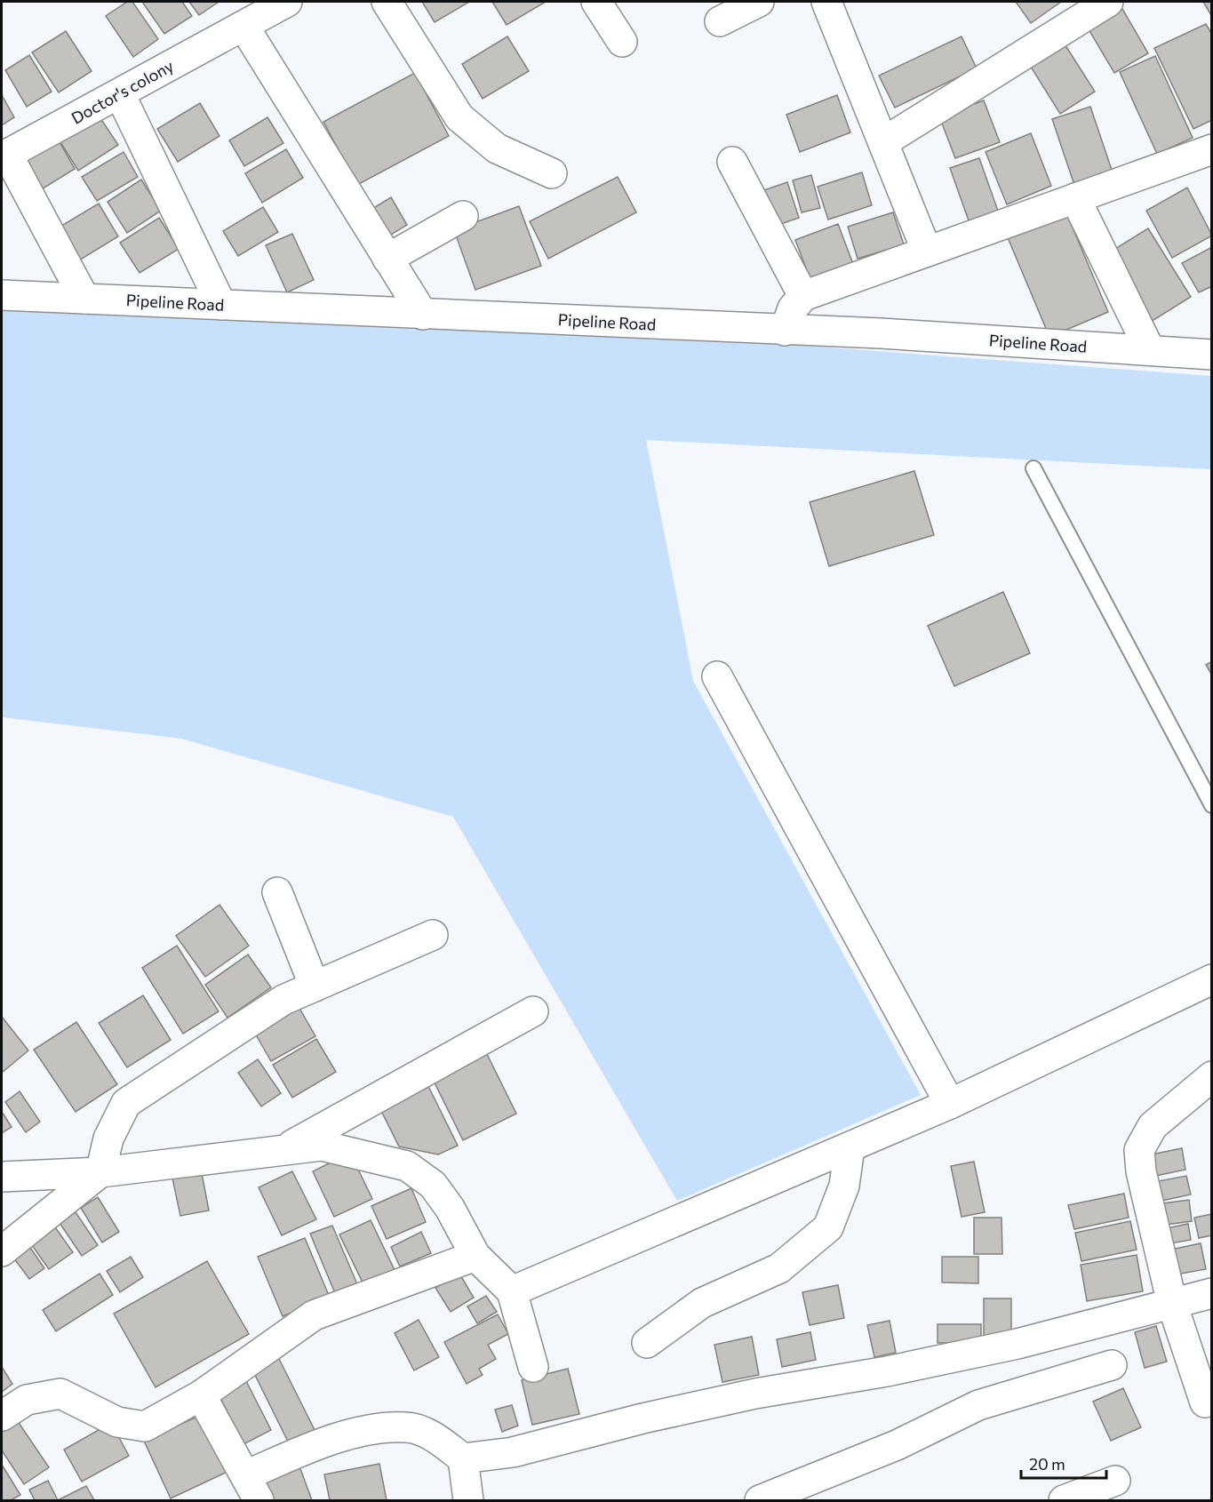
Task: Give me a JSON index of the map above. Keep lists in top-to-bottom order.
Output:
{
  "streets": {
    "street": ["Doctor's colony", "Pipeline Road"]
  },
  "scale_bar": "20 m"
}
